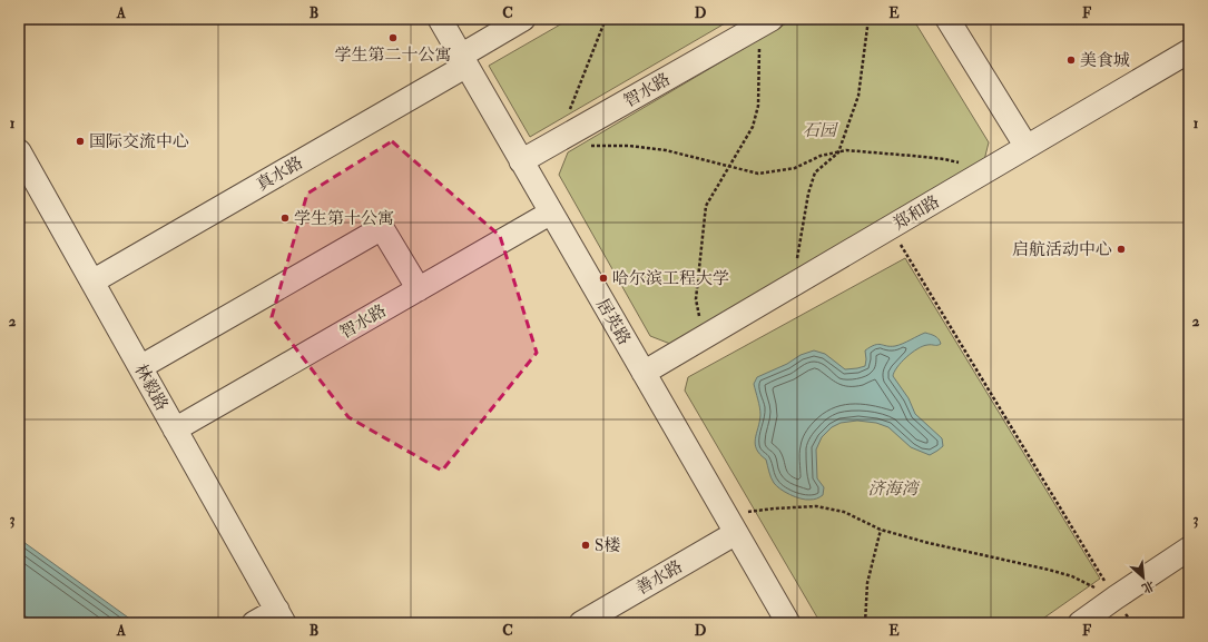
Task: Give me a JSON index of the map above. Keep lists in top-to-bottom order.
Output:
{
  "streets": {
    "street": [
      "智水路",
      "真水路",
      "郑和路",
      "居英路",
      "林毅路",
      "善水路"
    ]
  },
  "crossings": [
    ["智水路", "居英路"],
    ["智水路", "林毅路"],
    ["真水路", "居英路"],
    ["真水路", "林毅路"],
    ["郑和路", "居英路"],
    ["居英路", "善水路"]
  ],
  "parks": ["石园", "济海湾"],
  "places": [
    "学生第二十公寓",
    "美食城",
    "国际交流中心",
    "学生第十公寓",
    "启航活动中心",
    "哈尔滨工程大学",
    "S楼"
  ],
  "north": "bottom right",
  "grid": {
    "columns": [
      "A",
      "B",
      "C",
      "D",
      "E",
      "F"
    ],
    "rows": ["1", "2", "3"]
  }
}
